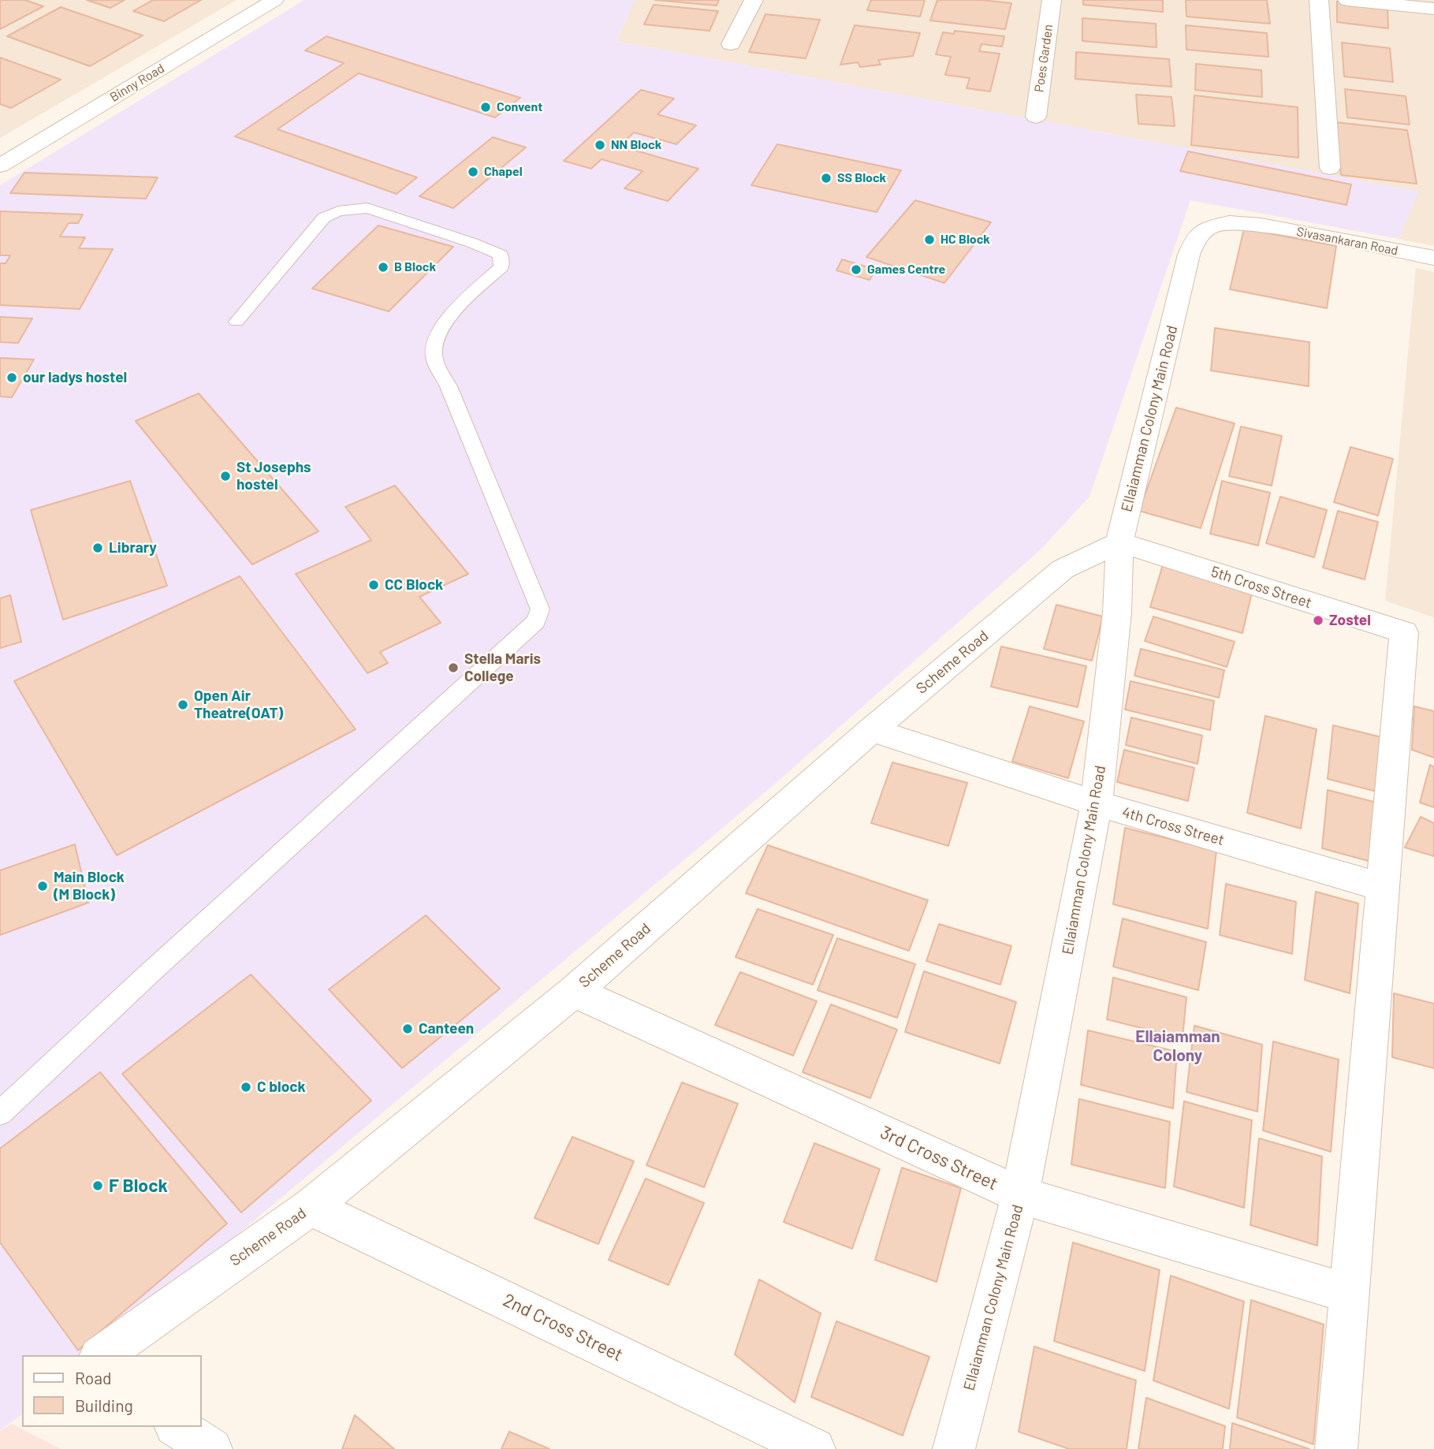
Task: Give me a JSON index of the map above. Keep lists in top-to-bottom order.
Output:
{
  "streets": {
    "street": [
      "Poes Garden",
      "Binny Road",
      "Sivasankaran Road",
      "Ellaiamman Colony Main Road",
      "5th Cross Street",
      "Scheme Road",
      "4th Cross Street",
      "3rd Cross Street",
      "2nd Cross Street"
    ]
  },
  "crossings": [
    ["Sivasankaran Road", "Ellaiamman Colony Main Road"],
    ["Ellaiamman Colony Main Road", "5th Cross Street"],
    ["Ellaiamman Colony Main Road", "Scheme Road"],
    ["Ellaiamman Colony Main Road", "4th Cross Street"],
    ["Ellaiamman Colony Main Road", "3rd Cross Street"],
    ["5th Cross Street", "Scheme Road"],
    ["5th Cross Street", "4th Cross Street"],
    ["Scheme Road", "4th Cross Street"],
    ["Scheme Road", "3rd Cross Street"],
    ["Scheme Road", "2nd Cross Street"]
  ],
  "districts": ["Ellaiamman Colony"],
  "places": [
    "Convent",
    "NN Block",
    "Chapel",
    "SS Block",
    "HC Block",
    "B Block",
    "Games Centre",
    "our ladys hostel",
    "St Josephs hostel",
    "Library",
    "CC Block",
    "Zostel",
    "Stella Maris College",
    "Open Air Theatre(OAT)",
    "Main Block (M Block)",
    "Canteen",
    "C block",
    "F Block"
  ],
  "legend": ["Road", "Building"]
}
